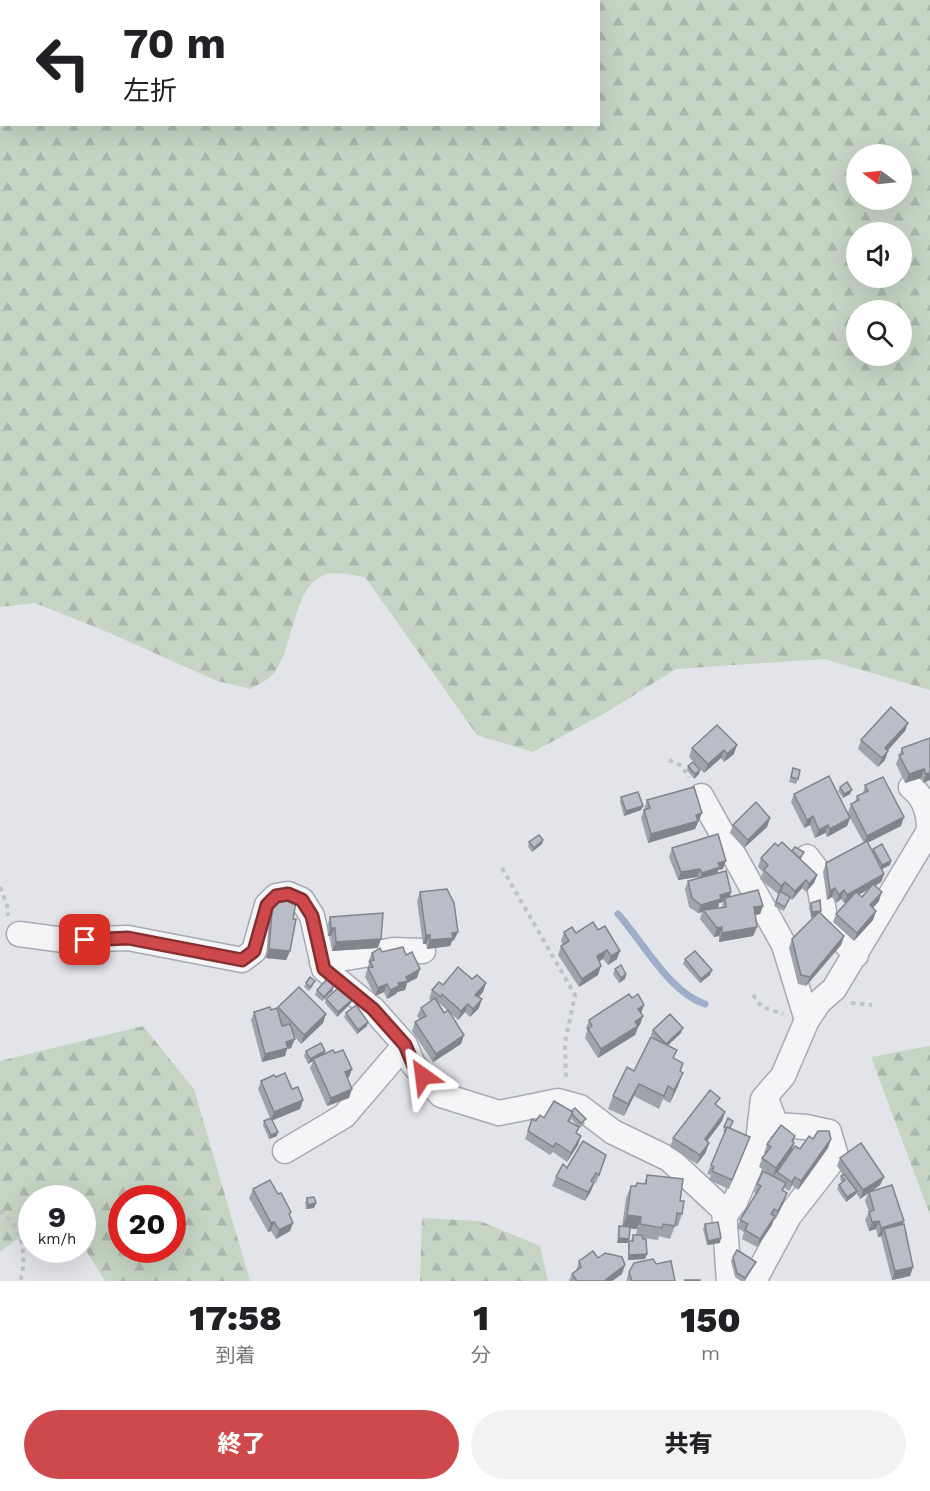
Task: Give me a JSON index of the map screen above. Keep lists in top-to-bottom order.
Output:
{
  "north": "left",
  "page": {
    "turn": ["70 m", "左折"],
    "speed": "9 km/h",
    "limit": "20",
    "eta": [
      "17:58",
      "到着",
      "1",
      "分",
      "150",
      "m"
    ],
    "buttons": ["終了", "共有"]
  }
}
